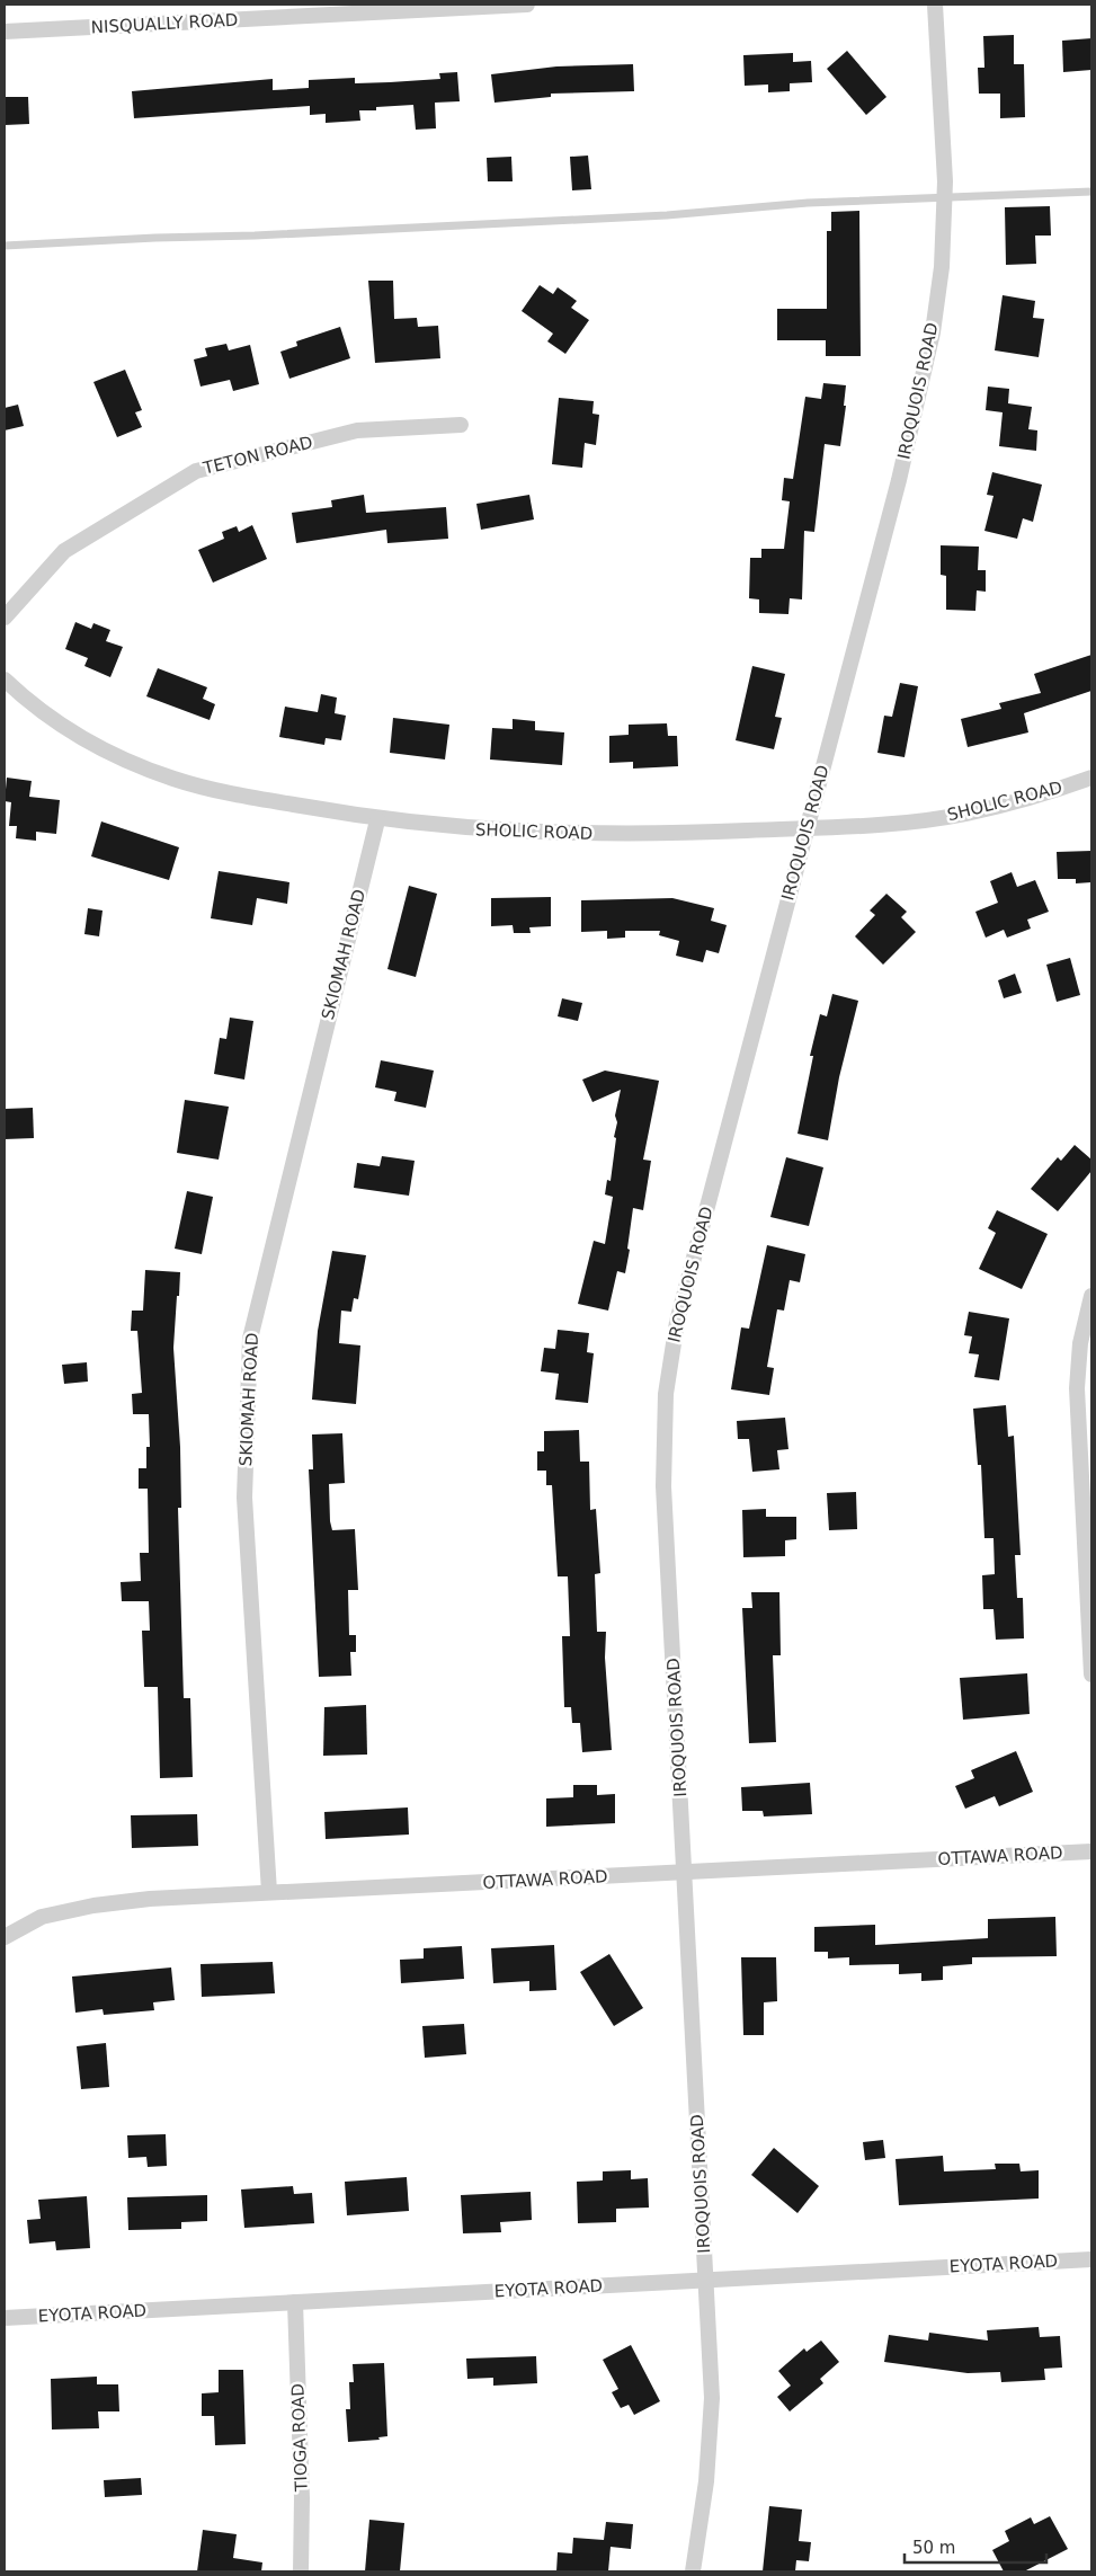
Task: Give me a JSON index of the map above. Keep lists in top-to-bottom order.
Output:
{
  "streets": {
    "street": [
      "NISQUALLY ROAD",
      "IROQUOIS ROAD",
      "TETON ROAD",
      "SHOLIC ROAD",
      "SKIOMAH ROAD",
      "OTTAWA ROAD",
      "EYOTA ROAD",
      "TIOGA ROAD"
    ]
  },
  "crossings": [
    ["IROQUOIS ROAD", "SHOLIC ROAD"],
    ["IROQUOIS ROAD", "OTTAWA ROAD"],
    ["IROQUOIS ROAD", "EYOTA ROAD"],
    ["SHOLIC ROAD", "SKIOMAH ROAD"],
    ["SKIOMAH ROAD", "OTTAWA ROAD"],
    ["EYOTA ROAD", "TIOGA ROAD"]
  ],
  "scale_bar": "50 m"
}
